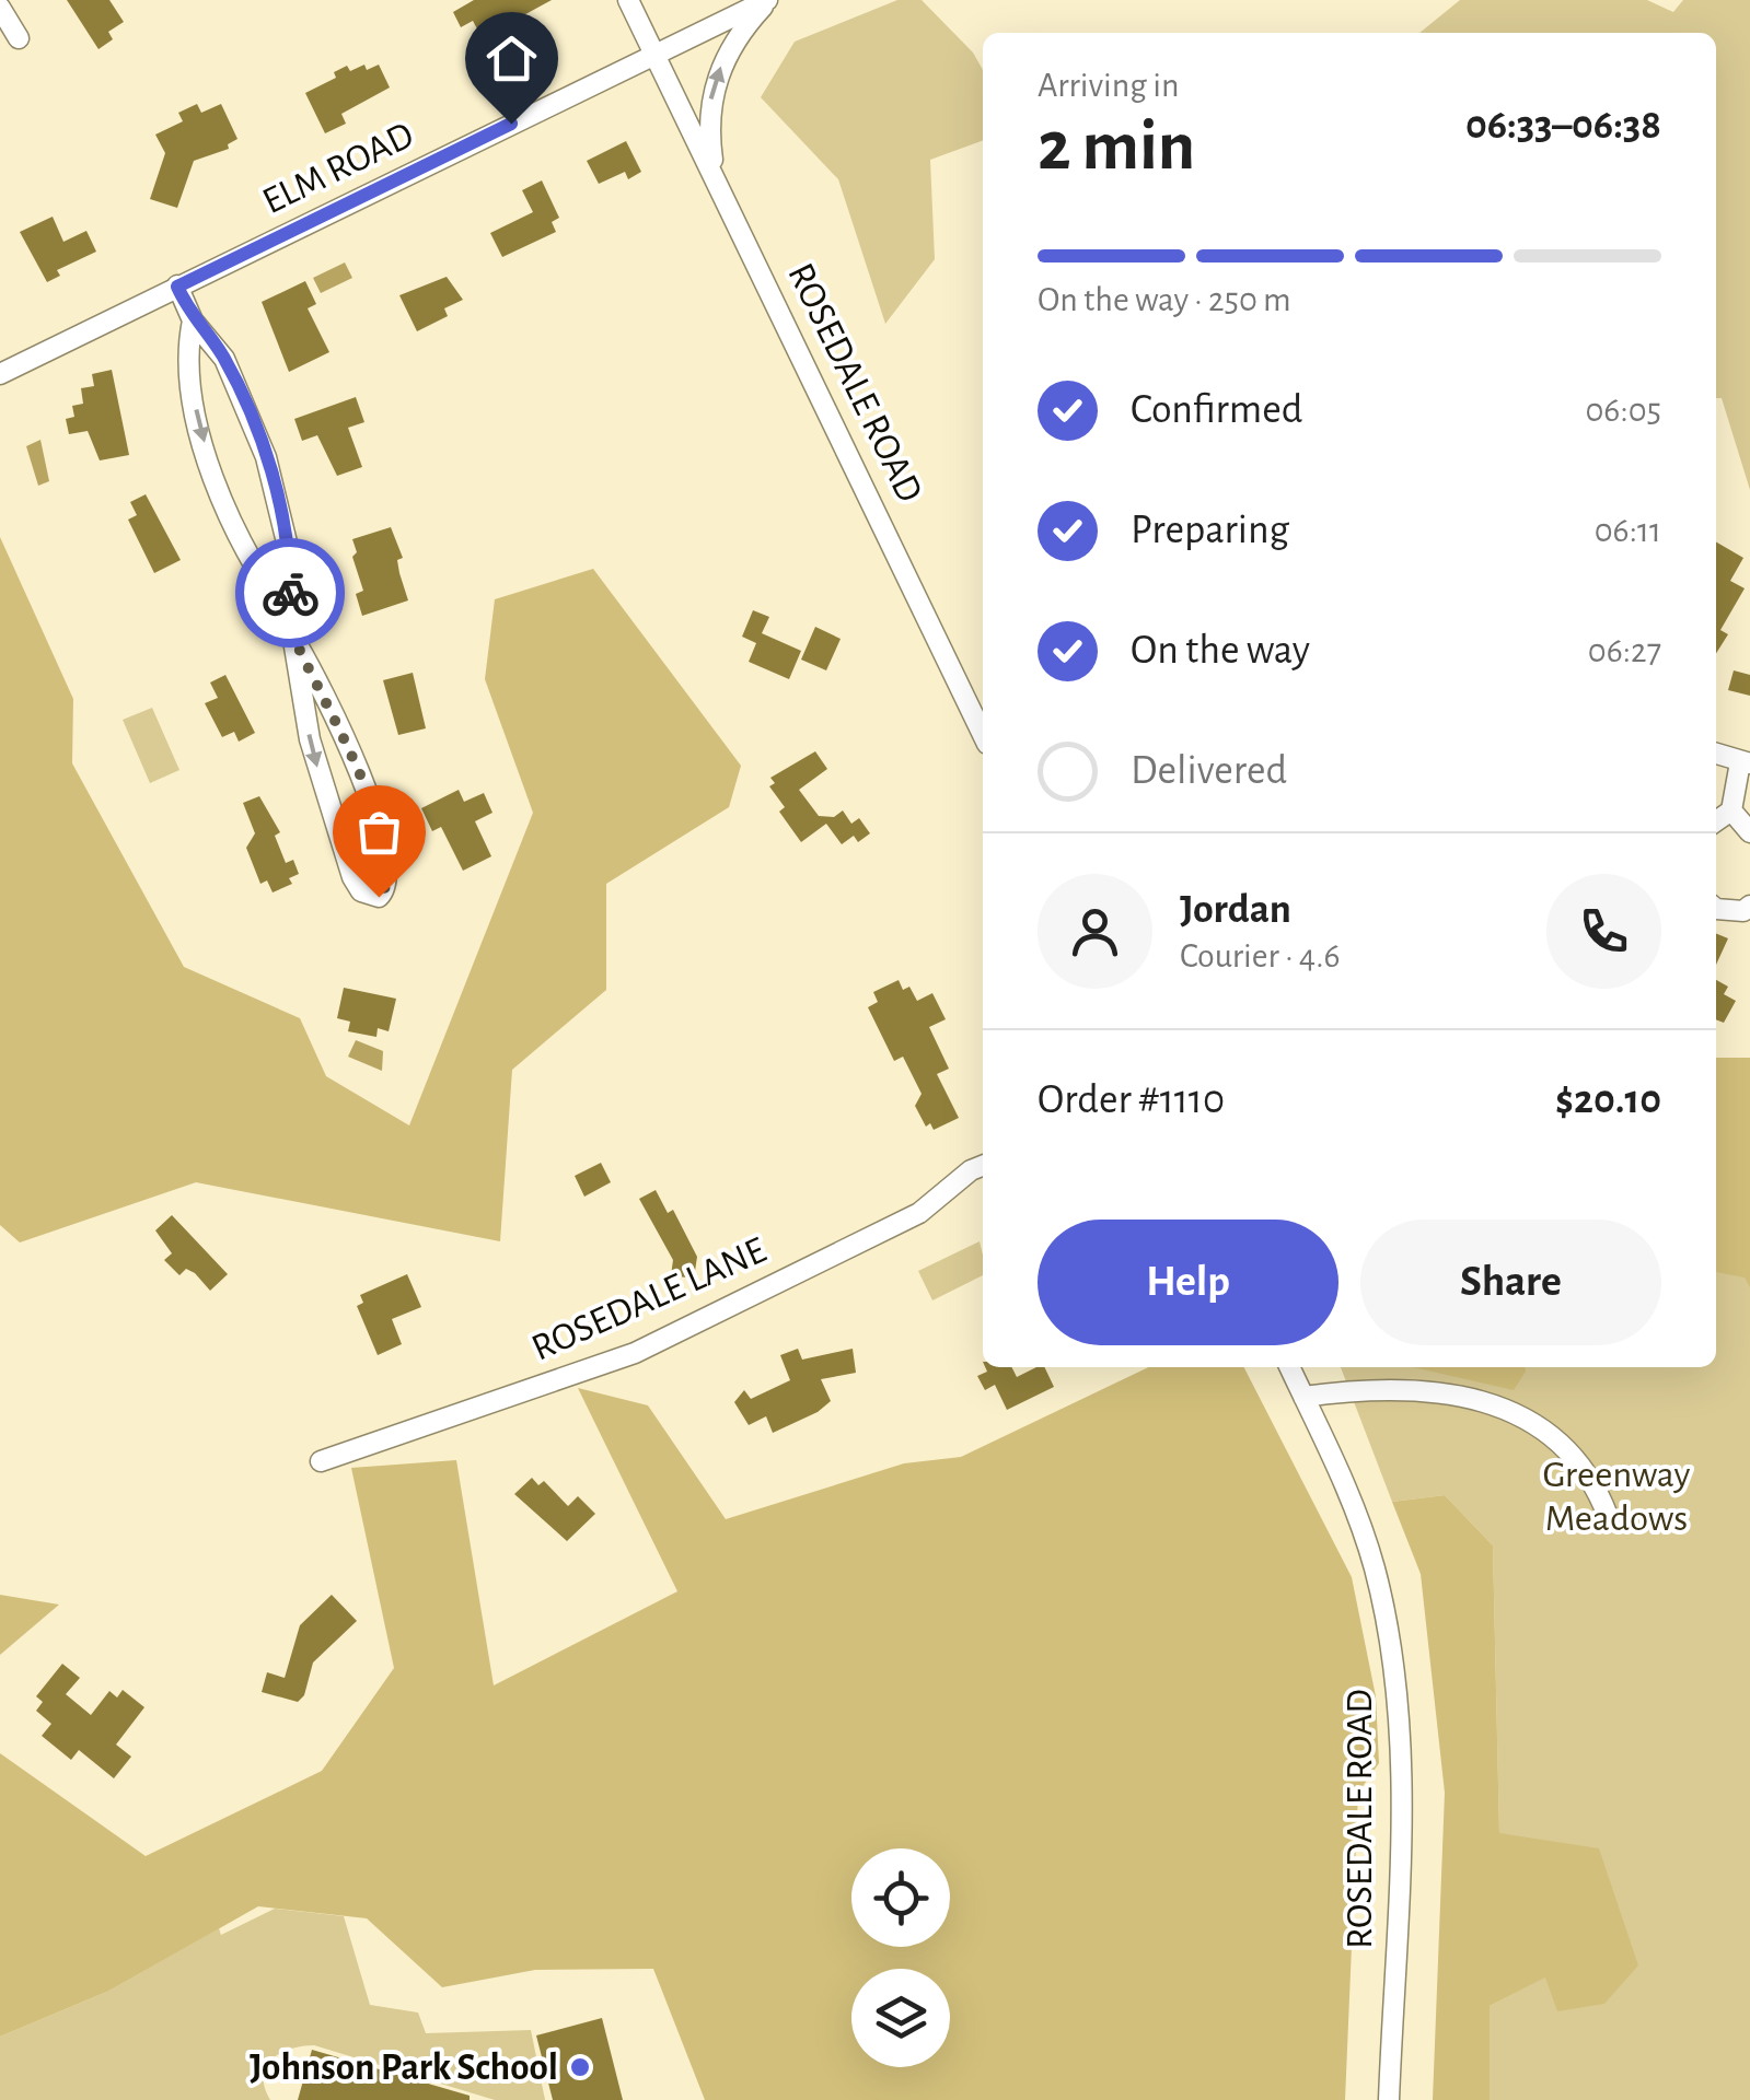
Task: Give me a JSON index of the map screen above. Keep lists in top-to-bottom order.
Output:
{
  "streets": {
    "street": ["ELM ROAD", "ROSEDALE ROAD", "ROSEDALE LANE"]
  },
  "crossings": [
    ["ELM ROAD", "ROSEDALE ROAD"]
  ],
  "parks": ["Greenway Meadows"],
  "places": ["Johnson Park School"],
  "page": {
    "heading": ["2 min", "Arriving in", "06:33–06:38"],
    "panel": [
      "Jordan",
      "Courier · 4.6",
      "Order #1110",
      "$20.10"
    ],
    "bar": "On the way · 250 m",
    "list": [
      ["Confirmed", "06:05"],
      ["Preparing", "06:11"],
      ["On the way", "06:27"],
      "Delivered"
    ],
    "buttons": ["Help", "Share"]
  }
}
